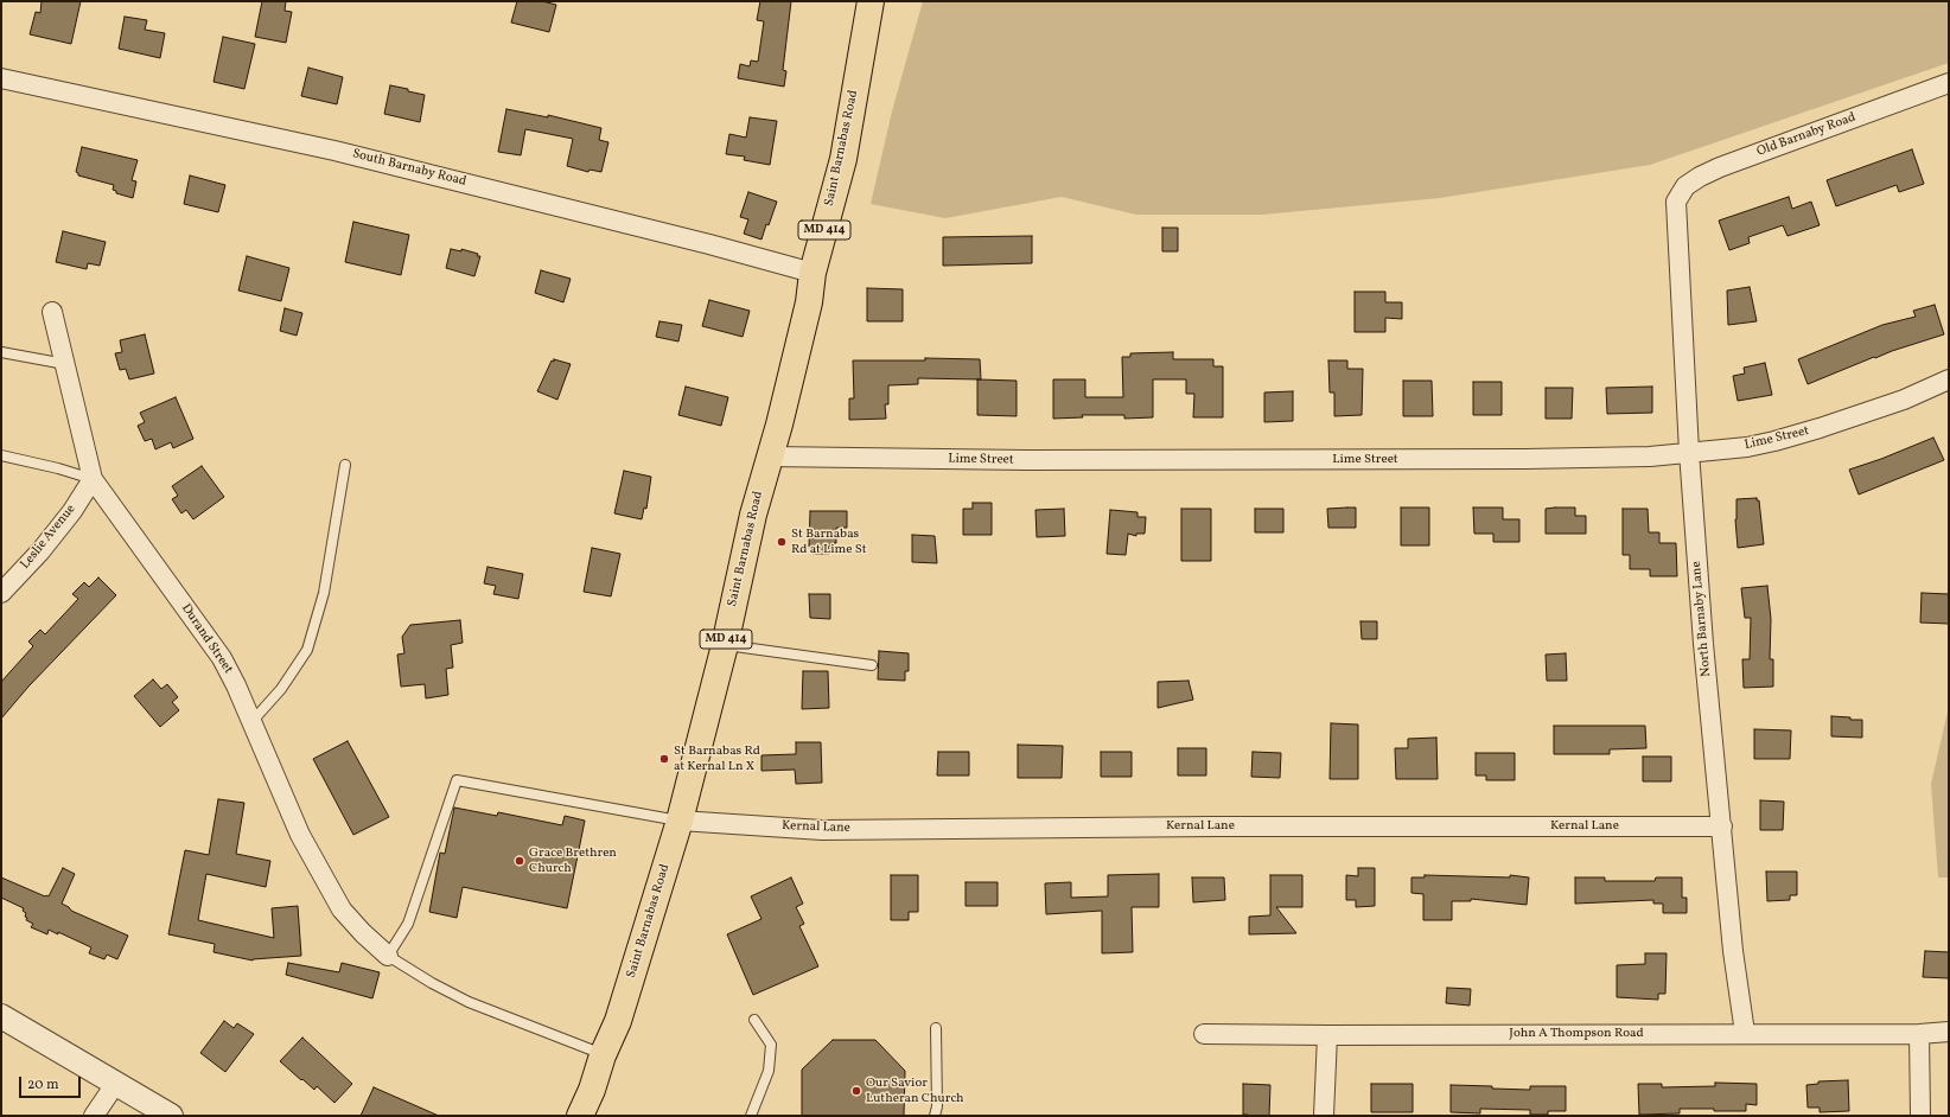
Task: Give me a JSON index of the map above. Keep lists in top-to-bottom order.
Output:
{
  "streets": {
    "main road": ["Saint Barnabas Road", "MD 414"],
    "street": [
      "Old Barnaby Road",
      "South Barnaby Road",
      "Lime Street",
      "Leslie Avenue",
      "North Barnaby Lane",
      "Durand Street",
      "Kernal Lane",
      "John A Thompson Road"
    ]
  },
  "crossings": [
    ["Old Barnaby Road", "North Barnaby Lane"],
    ["Saint Barnabas Road", "South Barnaby Road"],
    ["Saint Barnabas Road", "Lime Street"],
    ["Saint Barnabas Road", "Kernal Lane"],
    ["Lime Street", "North Barnaby Lane"],
    ["Leslie Avenue", "Durand Street"],
    ["North Barnaby Lane", "Kernal Lane"],
    ["North Barnaby Lane", "John A Thompson Road"]
  ],
  "places": [
    "St Barnabas Rd at Lime St",
    "St Barnabas Rd at Kernal Ln X",
    "Grace Brethren Church",
    "Our Savior Lutheran Church"
  ],
  "scale_bar": "20 m"
}
